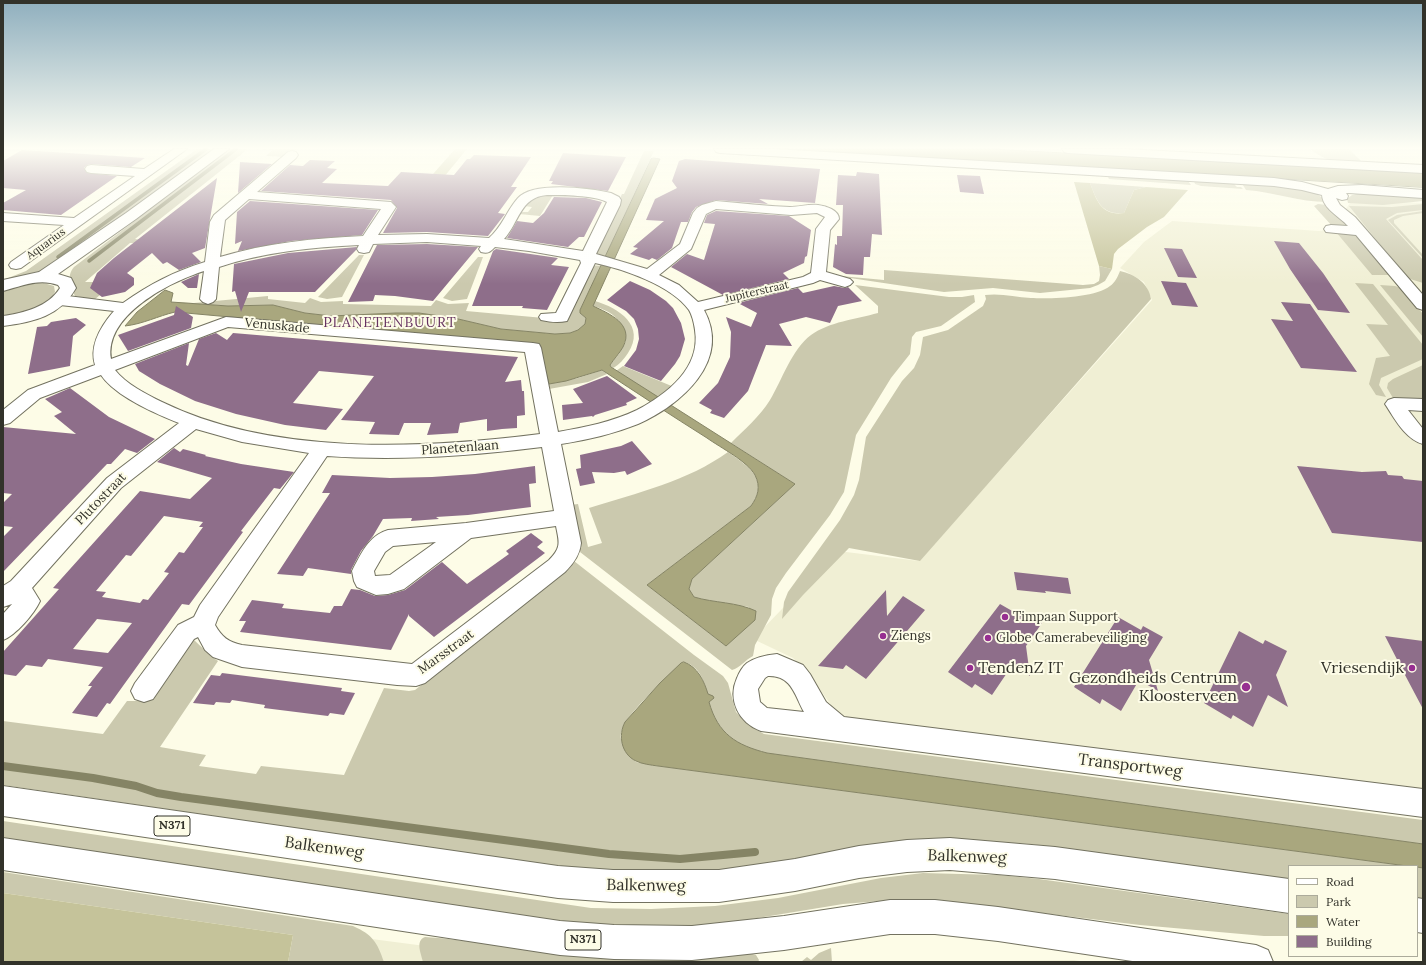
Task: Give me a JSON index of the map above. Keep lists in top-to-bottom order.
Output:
{
  "streets": {
    "main road": ["N371", "Balkenweg"],
    "street": [
      "Aquarius",
      "Jupiterstraat",
      "Venuskade",
      "Planetenlaan",
      "Plutostraat",
      "Marsstraat",
      "Transportweg"
    ]
  },
  "crossings": [
    ["Jupiterstraat", "Planetenlaan"],
    ["Venuskade", "Planetenlaan"],
    ["Venuskade", "Marsstraat"],
    ["Planetenlaan", "Plutostraat"],
    ["Planetenlaan", "Marsstraat"]
  ],
  "districts": ["PLANETENBUURT"],
  "places": [
    "Timpaan Support",
    "Ziengs",
    "Globe Camerabeveiliging",
    "TendenZ IT",
    "Vriesendijk",
    "Gezondheids Centrum Kloosterveen"
  ],
  "legend": [
    "Road",
    "Park",
    "Water",
    "Building"
  ]
}
